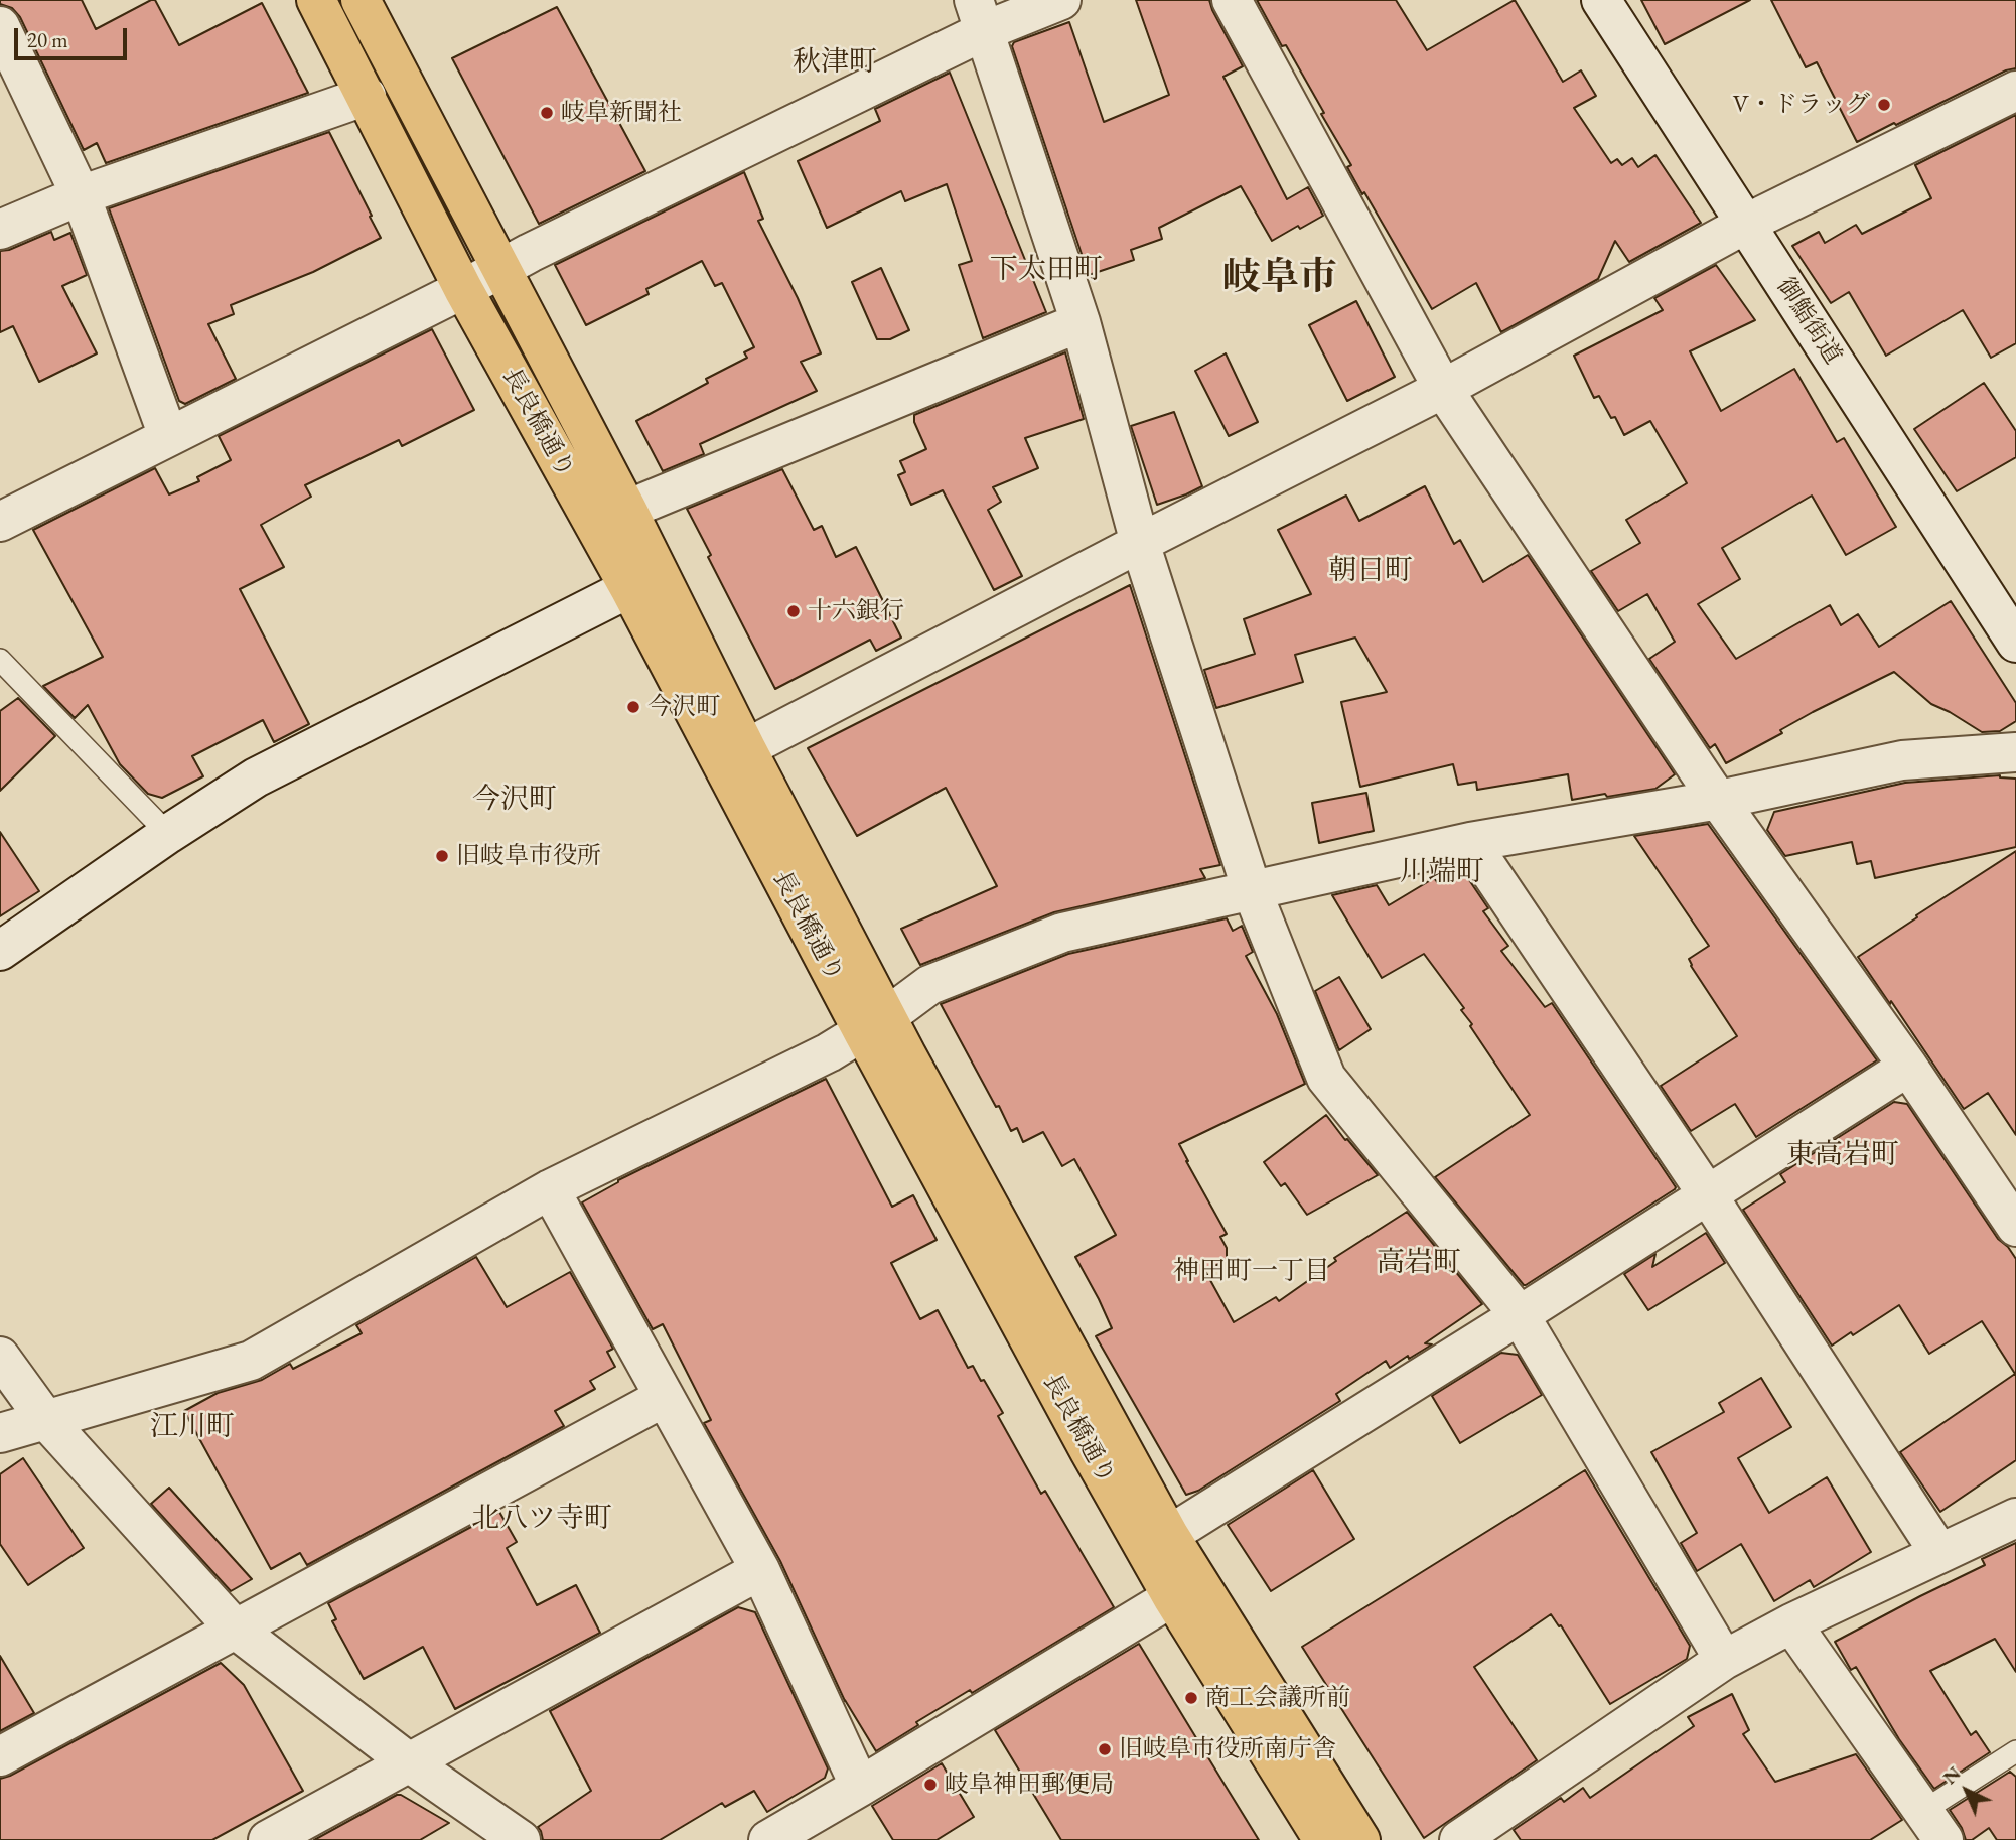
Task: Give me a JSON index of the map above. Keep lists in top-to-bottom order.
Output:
{
  "streets": {
    "highway": ["長良橋通り"],
    "street": ["御鮨街道"]
  },
  "districts": [
    "秋津町",
    "下太田町",
    "岐阜市",
    "朝日町",
    "今沢町",
    "川端町",
    "東高岩町",
    "高岩町",
    "神田町一丁目",
    "江川町",
    "北八ツ寺町"
  ],
  "places": [
    "V・ドラッグ",
    "岐阜新聞社",
    "十六銀行",
    "今沢町",
    "旧岐阜市役所",
    "商工会議所前",
    "旧岐阜市役所南庁舎",
    "岐阜神田郵便局"
  ],
  "scale_bar": "20 m",
  "north": "top left"
}
